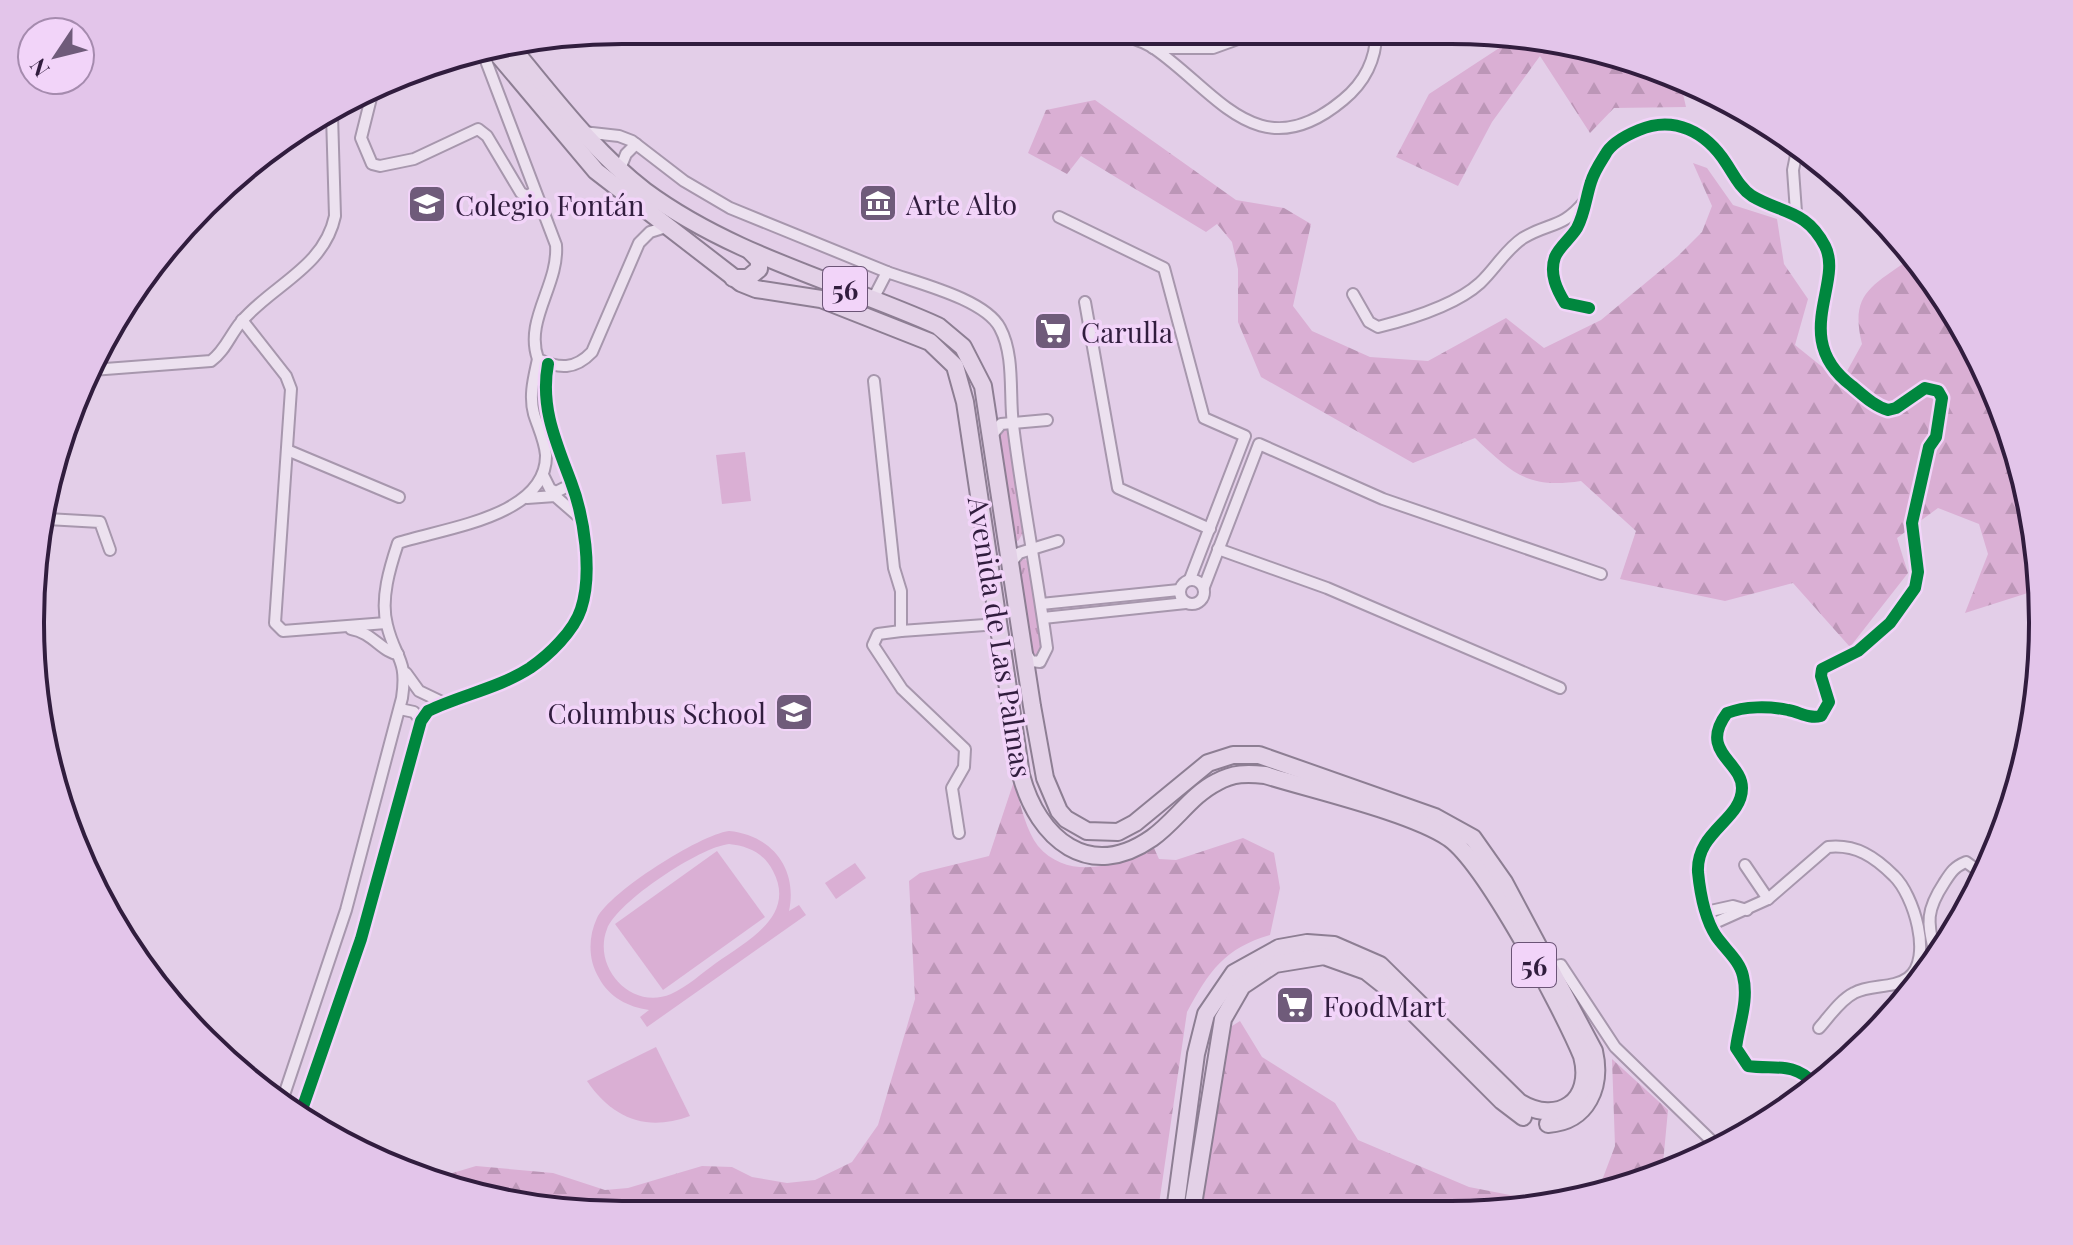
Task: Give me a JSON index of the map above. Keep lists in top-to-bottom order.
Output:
{
  "streets": {
    "main road": ["56", "Avenida de Las Palmas"]
  },
  "places": {
    "museum": ["Arte Alto"],
    "school or university": ["Colegio Fontán", "Columbus School"],
    "supermarket": ["Carulla", "FoodMart"]
  },
  "north": "bottom left"
}
